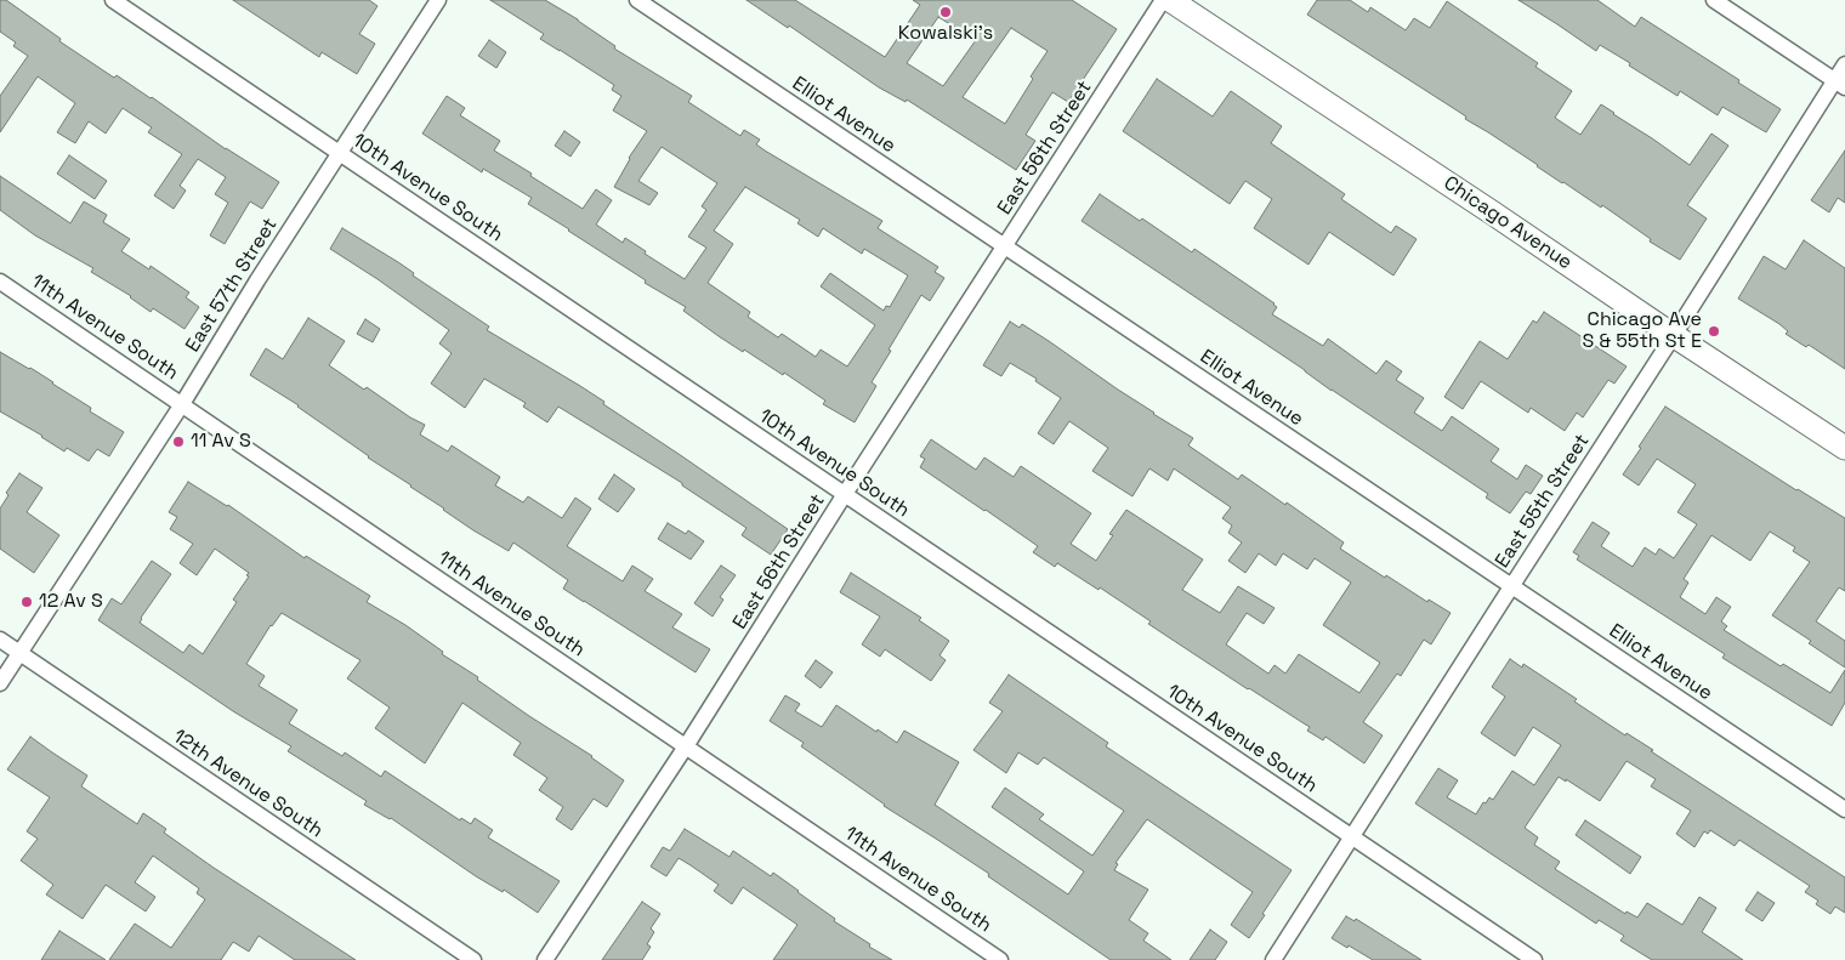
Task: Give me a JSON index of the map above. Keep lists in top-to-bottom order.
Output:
{
  "streets": {
    "street": [
      "Elliot Avenue",
      "East 56th Street",
      "10th Avenue South",
      "Chicago Avenue",
      "East 57th Street",
      "11th Avenue South",
      "East 55th Street",
      "12th Avenue South"
    ]
  },
  "crossings": [
    ["Elliot Avenue", "East 56th Street"],
    ["Elliot Avenue", "East 55th Street"],
    ["East 56th Street", "10th Avenue South"],
    ["East 56th Street", "11th Avenue South"],
    ["10th Avenue South", "East 57th Street"],
    ["10th Avenue South", "East 55th Street"],
    ["Chicago Avenue", "East 55th Street"],
    ["East 57th Street", "11th Avenue South"],
    ["East 57th Street", "12th Avenue South"]
  ],
  "places": [
    "Kowalski's",
    "Chicago Ave S & 55th St E",
    "11 Av S",
    "12 Av S"
  ]
}
